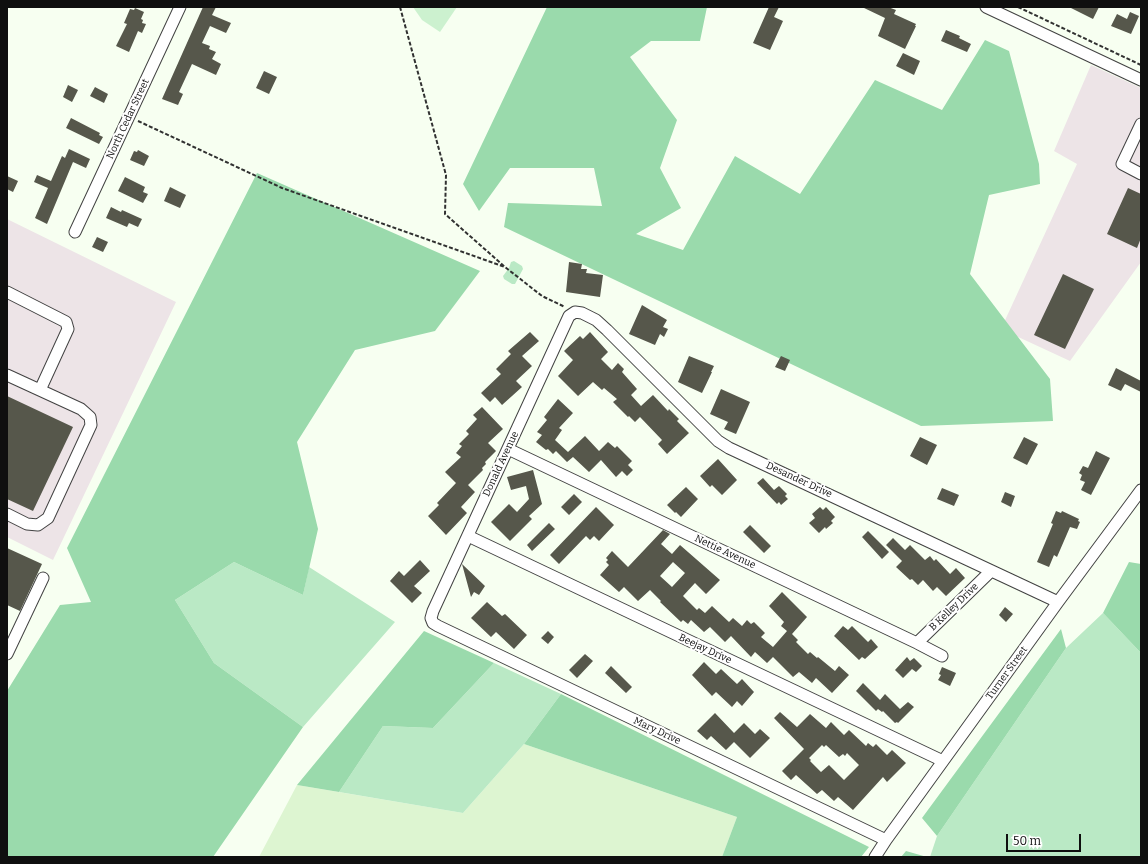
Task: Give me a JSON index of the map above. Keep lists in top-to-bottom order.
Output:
{
  "streets": {
    "street": [
      "North Cedar Street",
      "Donald Avenue",
      "Desander Drive",
      "Nettie Avenue",
      "B Kelley Drive",
      "Beejay Drive",
      "Turner Street",
      "Mary Drive"
    ]
  },
  "crossings": [
    ["Donald Avenue", "Desander Drive"],
    ["Donald Avenue", "Nettie Avenue"],
    ["Donald Avenue", "Beejay Drive"],
    ["Donald Avenue", "Mary Drive"],
    ["Desander Drive", "B Kelley Drive"],
    ["Desander Drive", "Turner Street"],
    ["Nettie Avenue", "B Kelley Drive"],
    ["Beejay Drive", "Turner Street"],
    ["Turner Street", "Mary Drive"]
  ],
  "scale_bar": "50 m"
}
